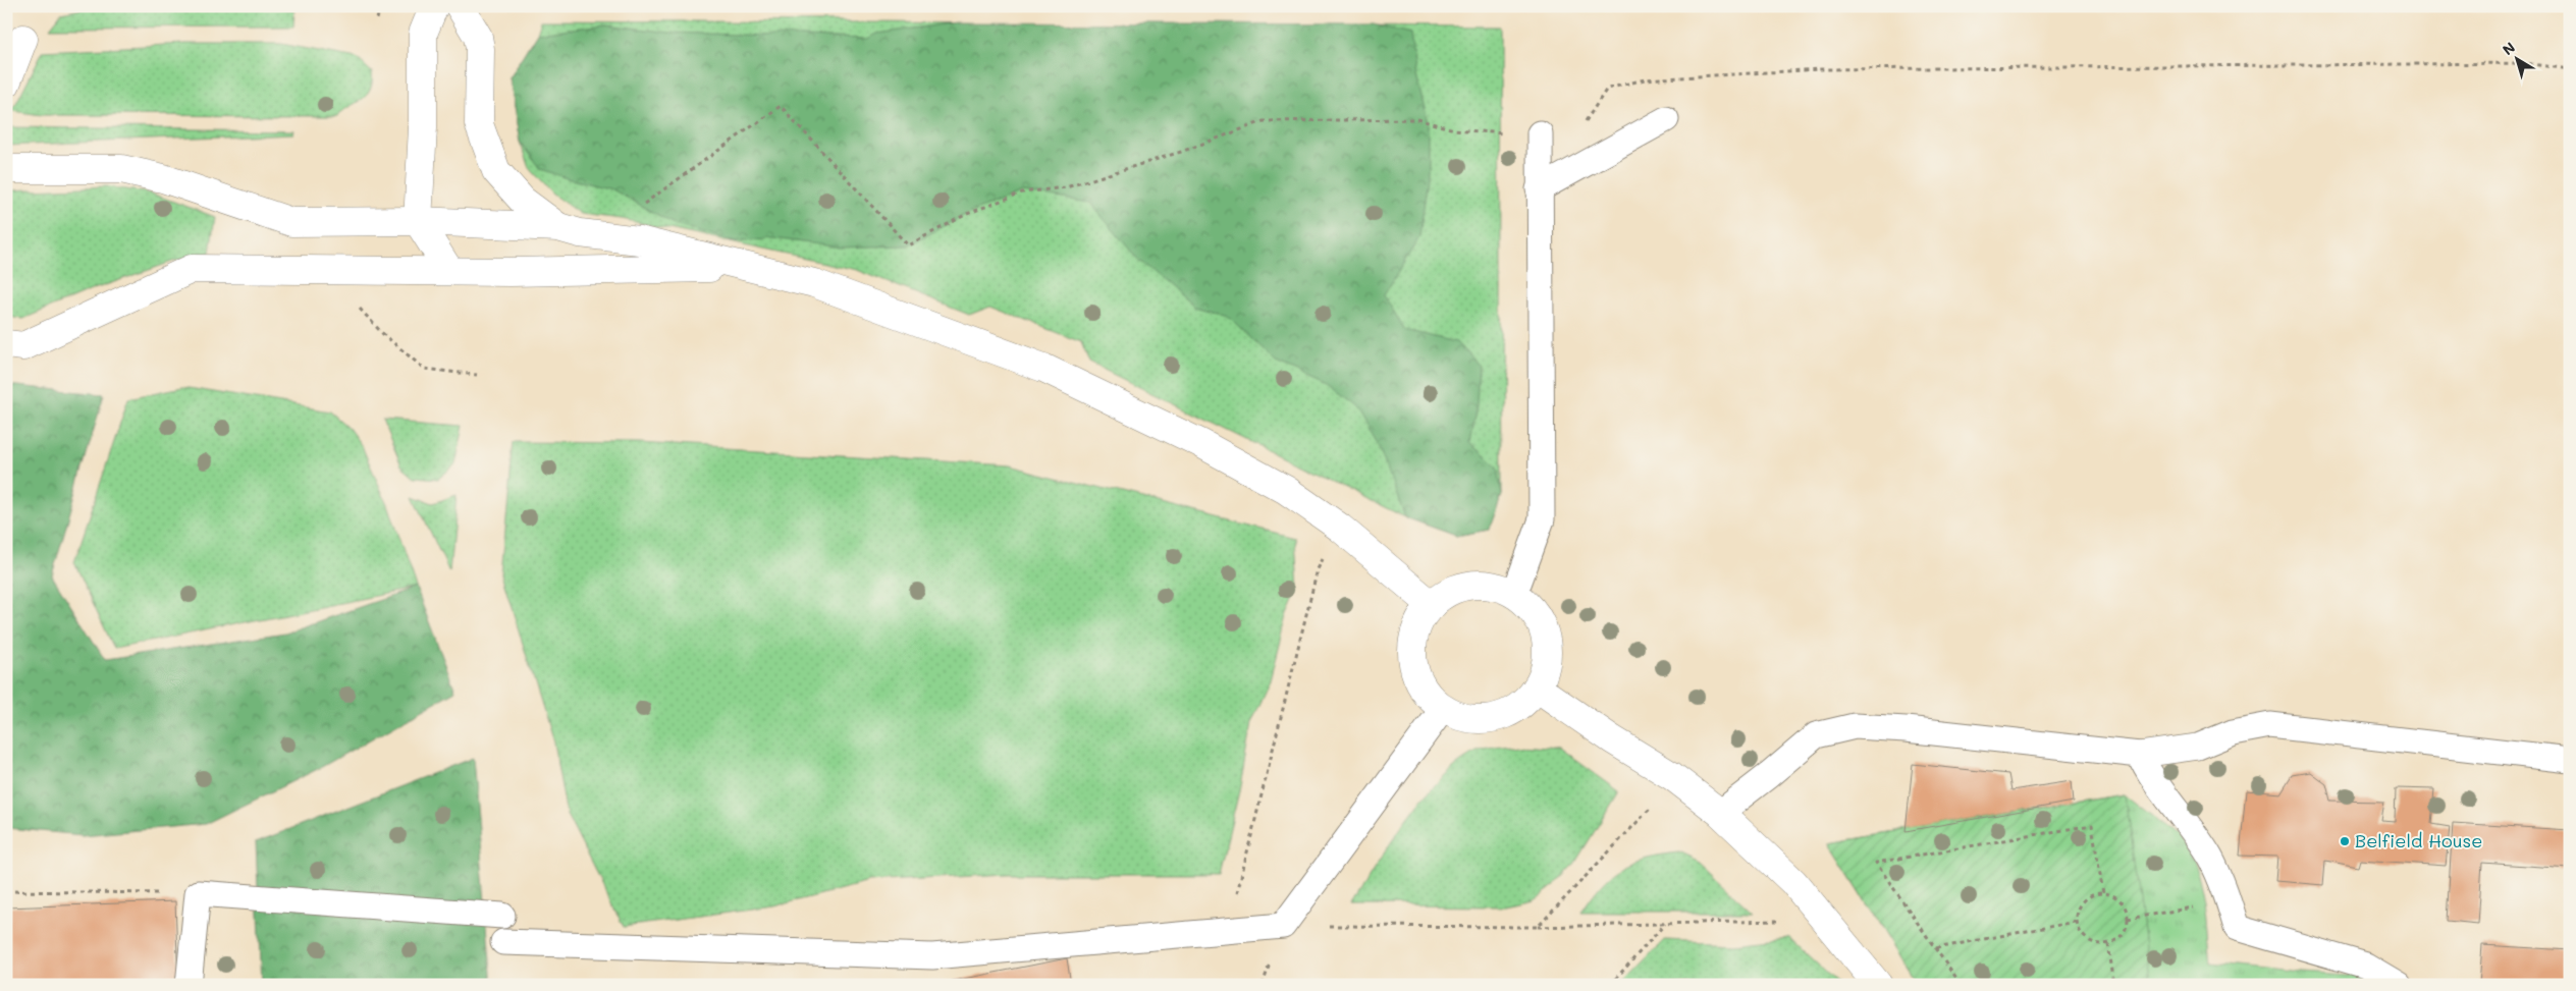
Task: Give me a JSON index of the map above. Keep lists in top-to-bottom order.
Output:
{
  "places": ["Belfield House"],
  "north": "top left"
}
